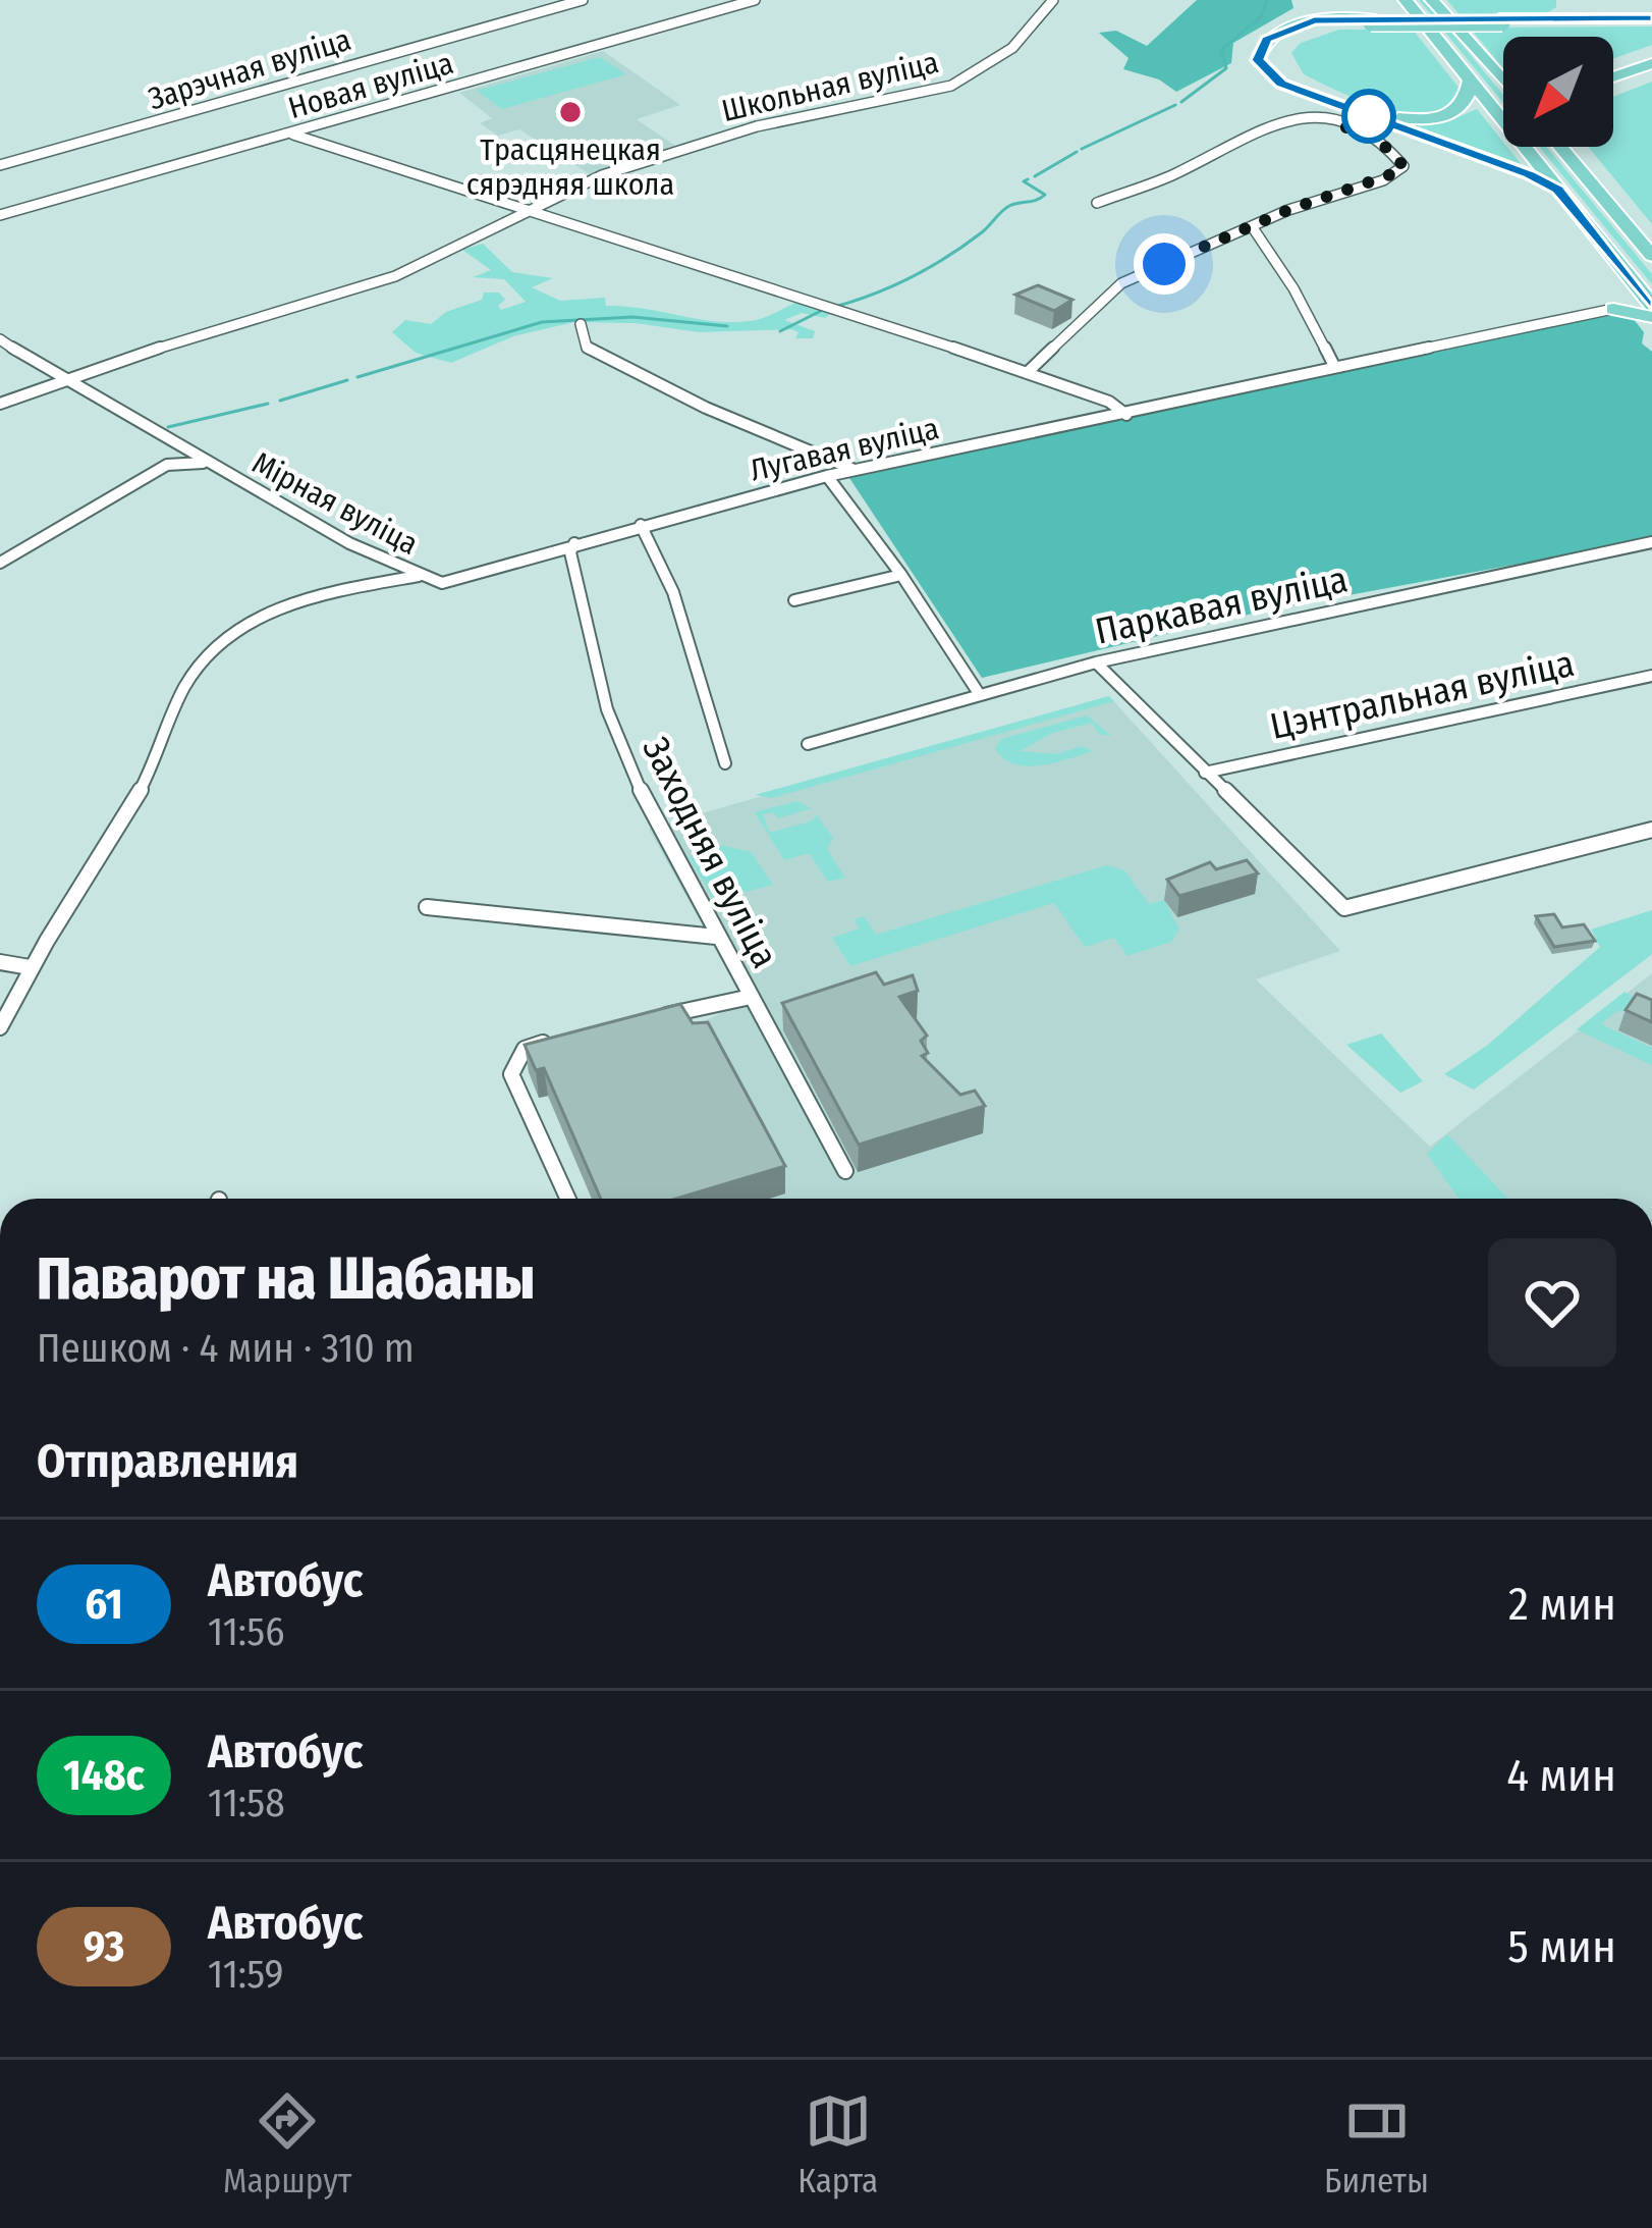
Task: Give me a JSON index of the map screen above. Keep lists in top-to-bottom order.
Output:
{
  "streets": {
    "street": [
      "Зарэчная вуліца",
      "Новая вуліца",
      "Школьная вуліца",
      "Лугавая вуліца",
      "Мірная вуліца",
      "Паркавая вуліца",
      "Цэнтральная вуліца",
      "Заходняя вуліца"
    ]
  },
  "crossings": [
    ["Школьная вуліца", "Мірная вуліца"],
    ["Лугавая вуліца", "Мірная вуліца"],
    ["Лугавая вуліца", "Заходняя вуліца"],
    ["Мірная вуліца", "Заходняя вуліца"]
  ],
  "places": ["Трасцянецкая сярэдняя школа"],
  "lines": ["bus line 61"],
  "north": "bottom left",
  "page": {
    "heading": [
      ["Паварот на Шабаны", "Пешком · 4 мин · 310 m"],
      "Отправления"
    ],
    "list": [
      {
        "mark": "61",
        "name": "Автобус",
        "note": "11:56",
        "value": "2 мин"
      },
      {
        "mark": "148с",
        "name": "Автобус",
        "note": "11:58",
        "value": "4 мин"
      },
      {
        "mark": "93",
        "name": "Автобус",
        "note": "11:59",
        "value": "5 мин"
      }
    ],
    "tabs": ["Маршрут", "Карта", "Билеты"]
  }
}
